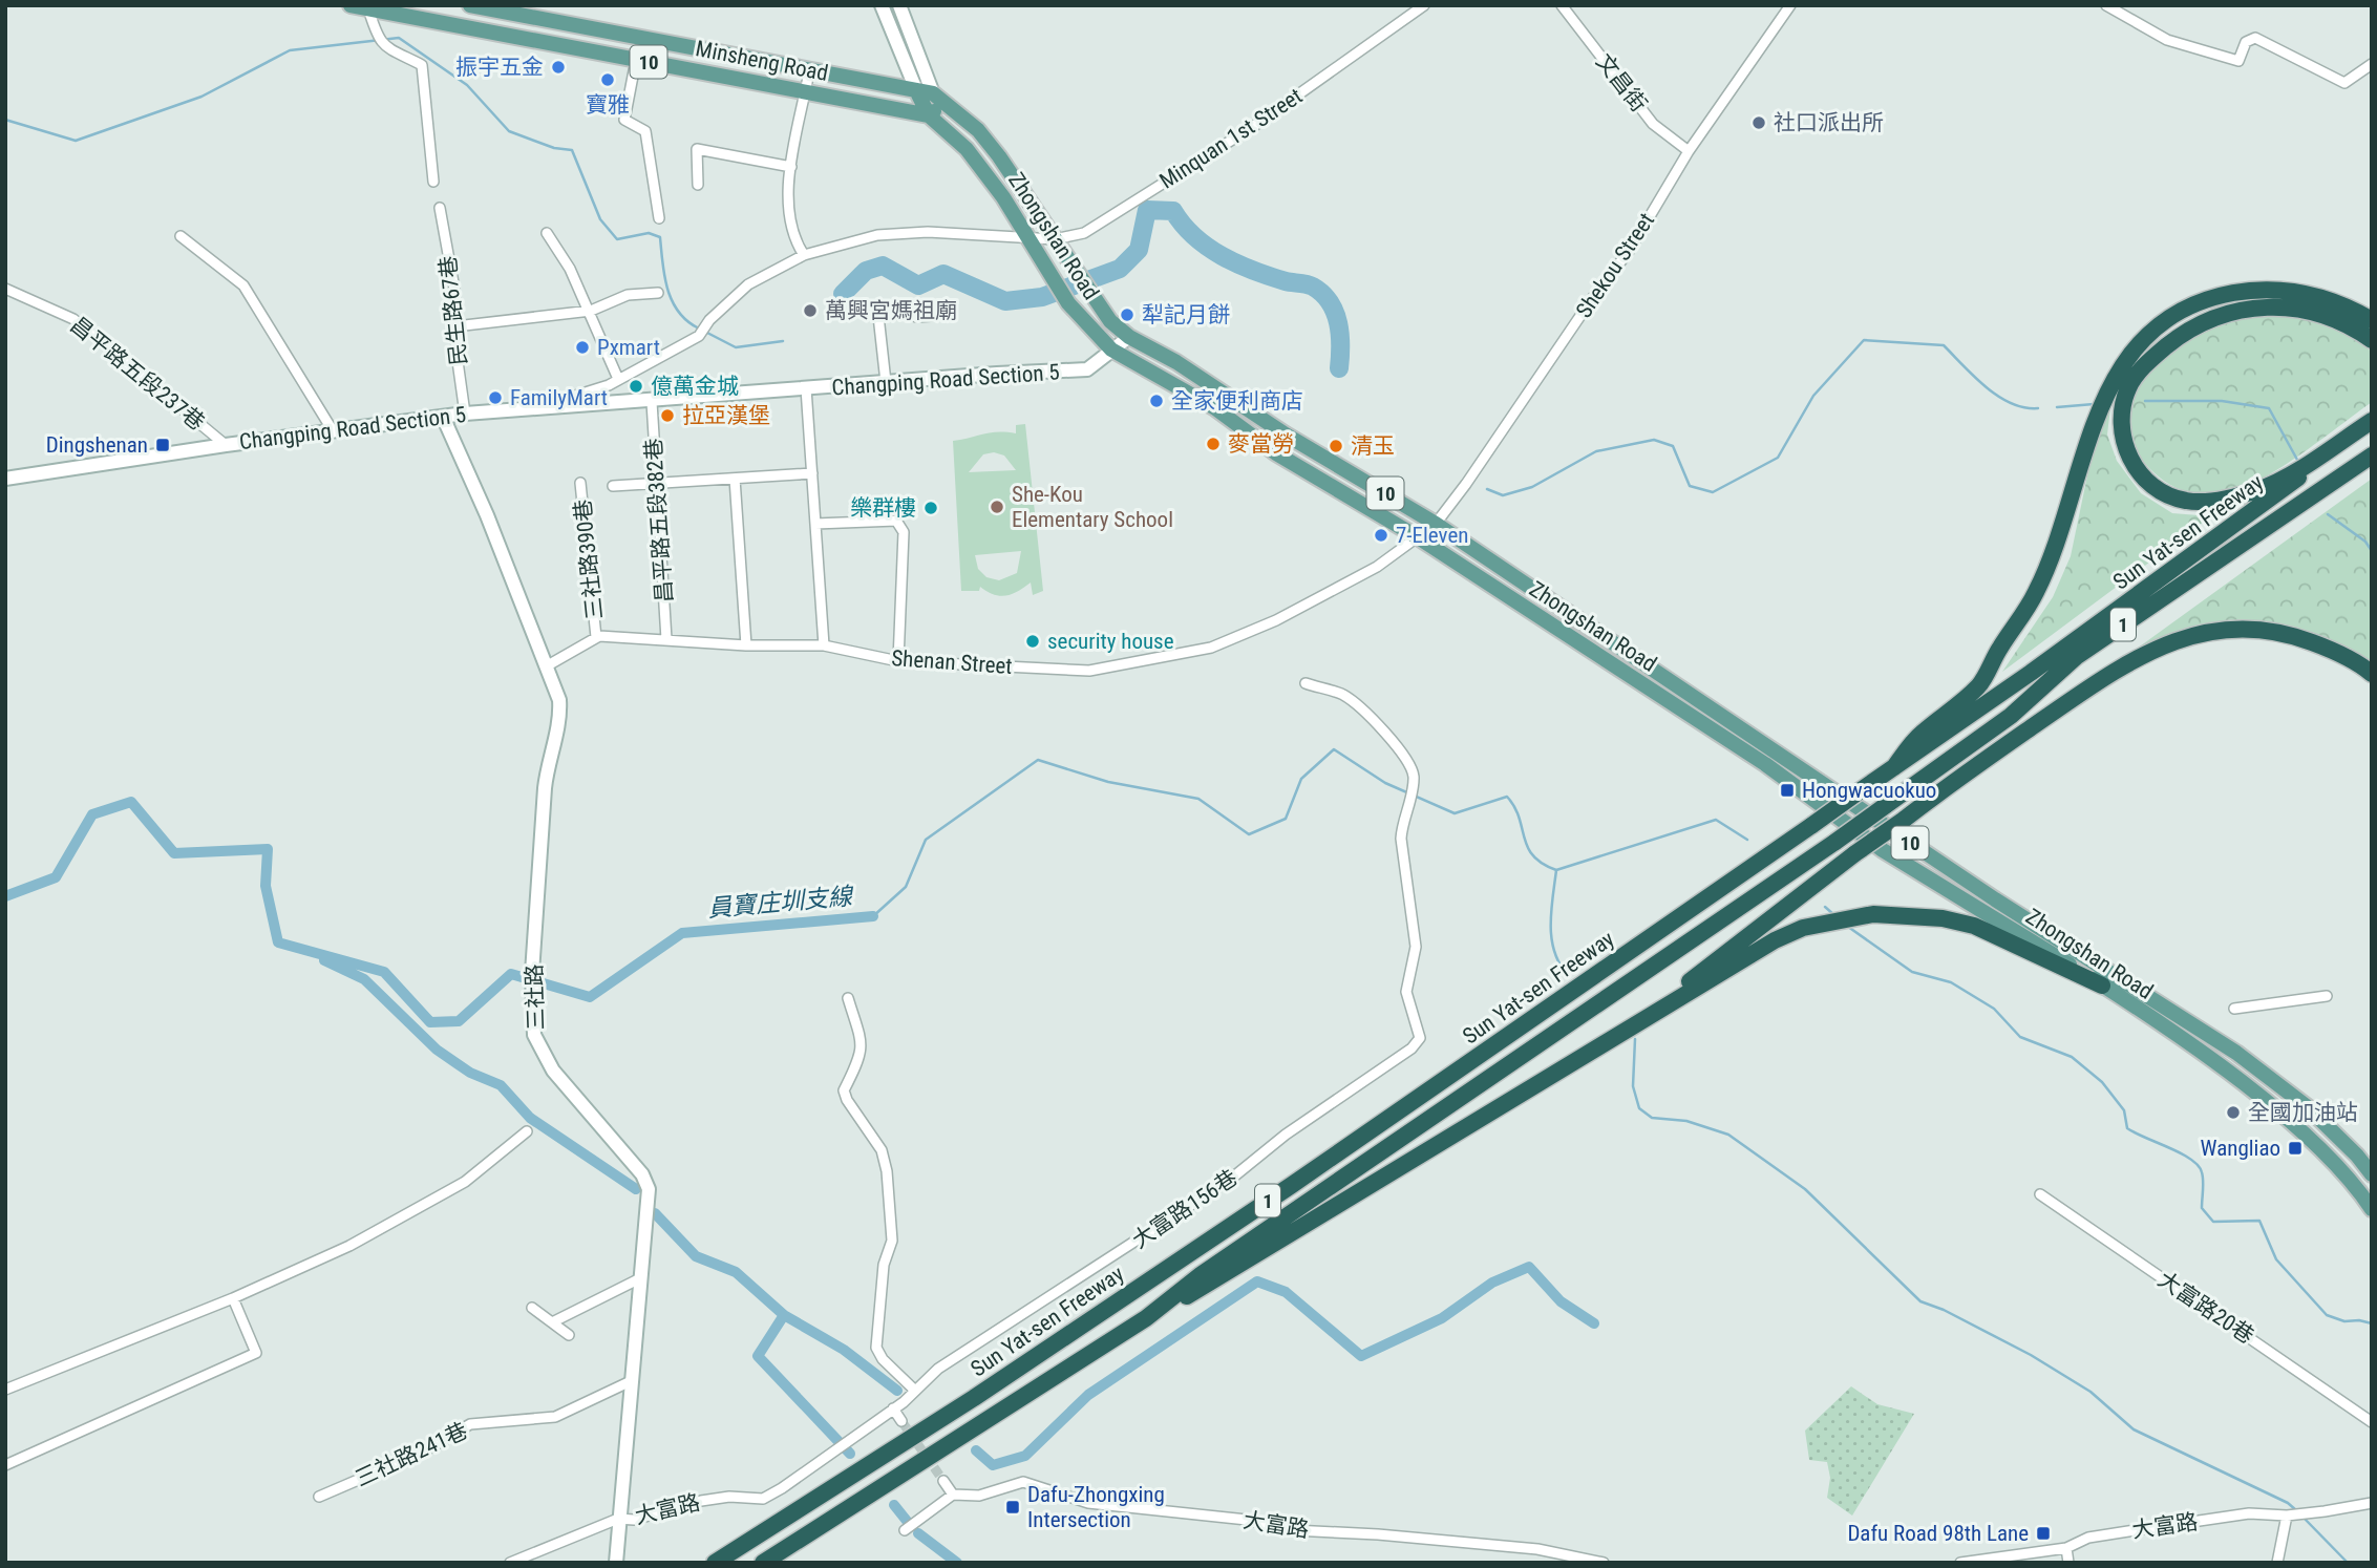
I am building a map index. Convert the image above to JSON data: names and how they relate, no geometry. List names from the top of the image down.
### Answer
{
  "streets": {
    "highway": ["Sun Yat-sen Freeway", "1"],
    "main road": ["Minsheng Road", "10", "Zhongshan Road"],
    "street": [
      "文昌街",
      "Minquan 1st Street",
      "Shekou Street",
      "民生路67巷",
      "昌平路五段237巷",
      "Changping Road Section 5",
      "昌平路五段382巷",
      "三社路390巷",
      "Shenan Street",
      "三社路",
      "大富路156巷",
      "大富路20巷",
      "三社路241巷",
      "大富路"
    ]
  },
  "crossings": [
    ["Minsheng Road", "Zhongshan Road"],
    ["文昌街", "Shekou Street"],
    ["Minquan 1st Street", "Zhongshan Road"],
    ["Minquan 1st Street", "Changping Road Section 5"],
    ["Zhongshan Road", "Shekou Street"],
    ["Zhongshan Road", "Changping Road Section 5"],
    ["Zhongshan Road", "Shenan Street"],
    ["Shekou Street", "Shenan Street"],
    ["民生路67巷", "Changping Road Section 5"],
    ["昌平路五段237巷", "Changping Road Section 5"],
    ["Changping Road Section 5", "昌平路五段382巷"],
    ["Changping Road Section 5", "三社路"],
    ["昌平路五段382巷", "Shenan Street"],
    ["三社路390巷", "Shenan Street"],
    ["三社路", "三社路241巷"],
    ["三社路", "大富路"],
    ["大富路156巷", "大富路"]
  ],
  "water": ["員寶庄圳支線"],
  "places": {
    "other": [
      "振宇五金",
      "寶雅",
      "社口派出所",
      "萬興宮媽祖廟",
      "犁記月餅",
      "Pxmart",
      "億萬金城",
      "FamilyMart",
      "全家便利商店",
      "拉亞漢堡",
      "麥當勞",
      "清玉",
      "She-Kou Elementary School",
      "樂群樓",
      "7-Eleven",
      "security house",
      "全國加油站"
    ],
    "transit": [
      "Dingshenan",
      "Hongwacuokuo",
      "Wangliao",
      "Dafu-Zhongxing Intersection",
      "Dafu Road 98th Lane"
    ]
  }
}
